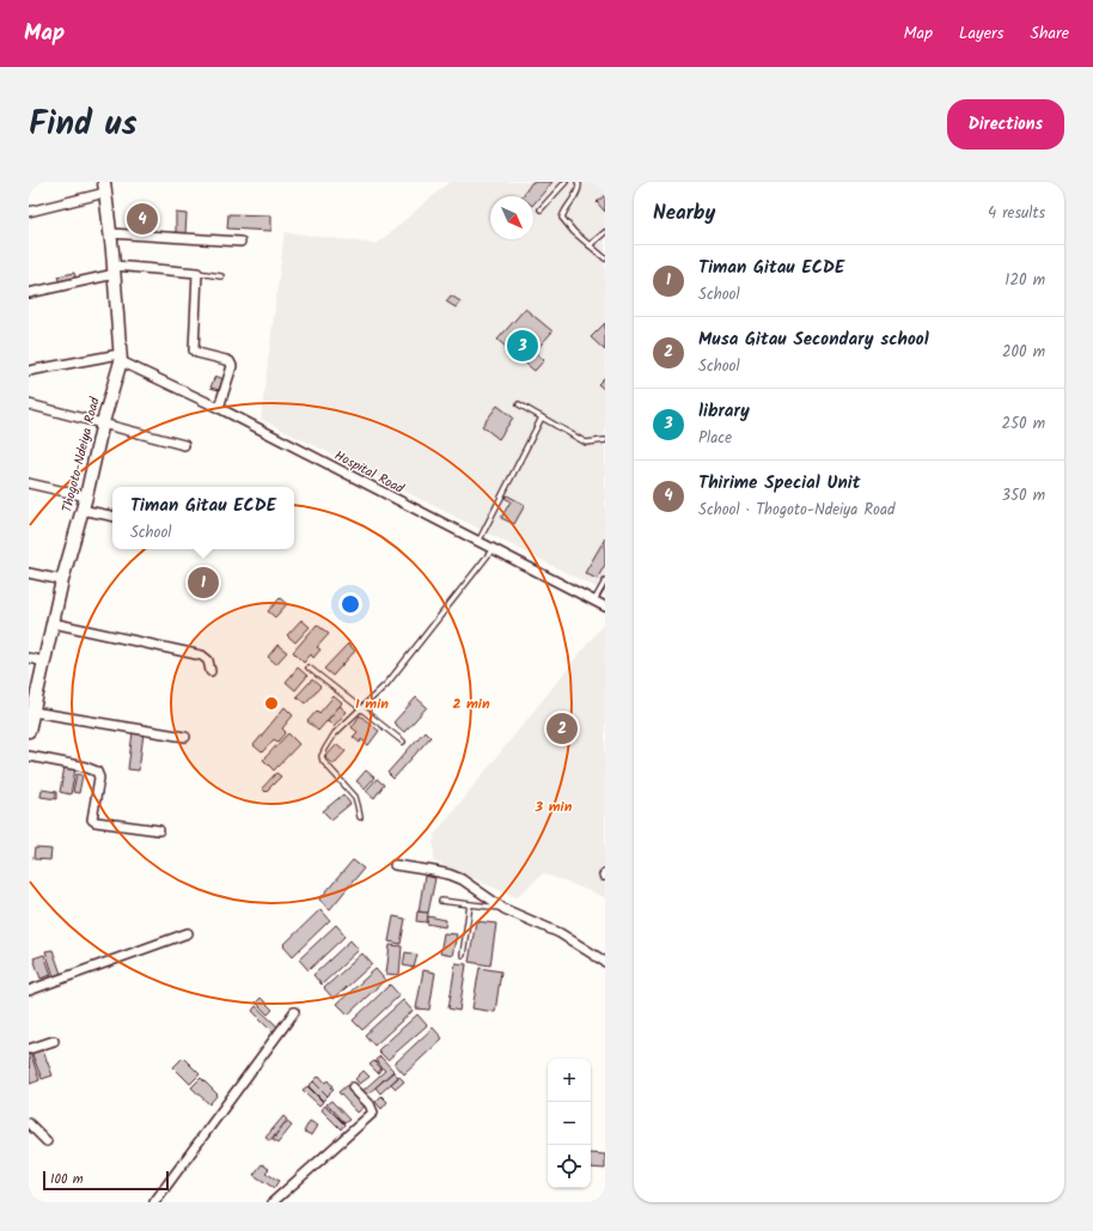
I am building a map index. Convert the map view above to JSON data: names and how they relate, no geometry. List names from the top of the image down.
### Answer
{
  "streets": {
    "main road": ["Thogoto-Ndeiya Road"],
    "street": ["Hospital Road"]
  },
  "crossings": [
    ["Thogoto-Ndeiya Road", "Hospital Road"]
  ],
  "scale_bar": "100 m",
  "north": "bottom right",
  "page": {
    "header": "Map",
    "nav": ["Map", "Layers", "Share"],
    "title": "Find us",
    "buttons": "Directions",
    "heading": ["Nearby", "4 results"],
    "pins": [
      "4",
      "3",
      "1",
      "2"
    ],
    "list": [
      {
        "mark": "1",
        "name": "Timan Gitau ECDE",
        "note": "School",
        "value": "120 m"
      },
      {
        "mark": "2",
        "name": "Musa Gitau Secondary school",
        "note": "School",
        "value": "200 m"
      },
      {
        "mark": "3",
        "name": "library",
        "note": "Place",
        "value": "250 m"
      },
      {
        "mark": "4",
        "name": "Thirime Special Unit",
        "note": "School · Thogoto-Ndeiya Road",
        "value": "350 m"
      }
    ],
    "popup": ["Timan Gitau ECDE", "School"],
    "map_buttons": ["+", "−"],
    "scale": "100 m"
  },
  "rings": ["1 min", "2 min", "3 min"]
}
